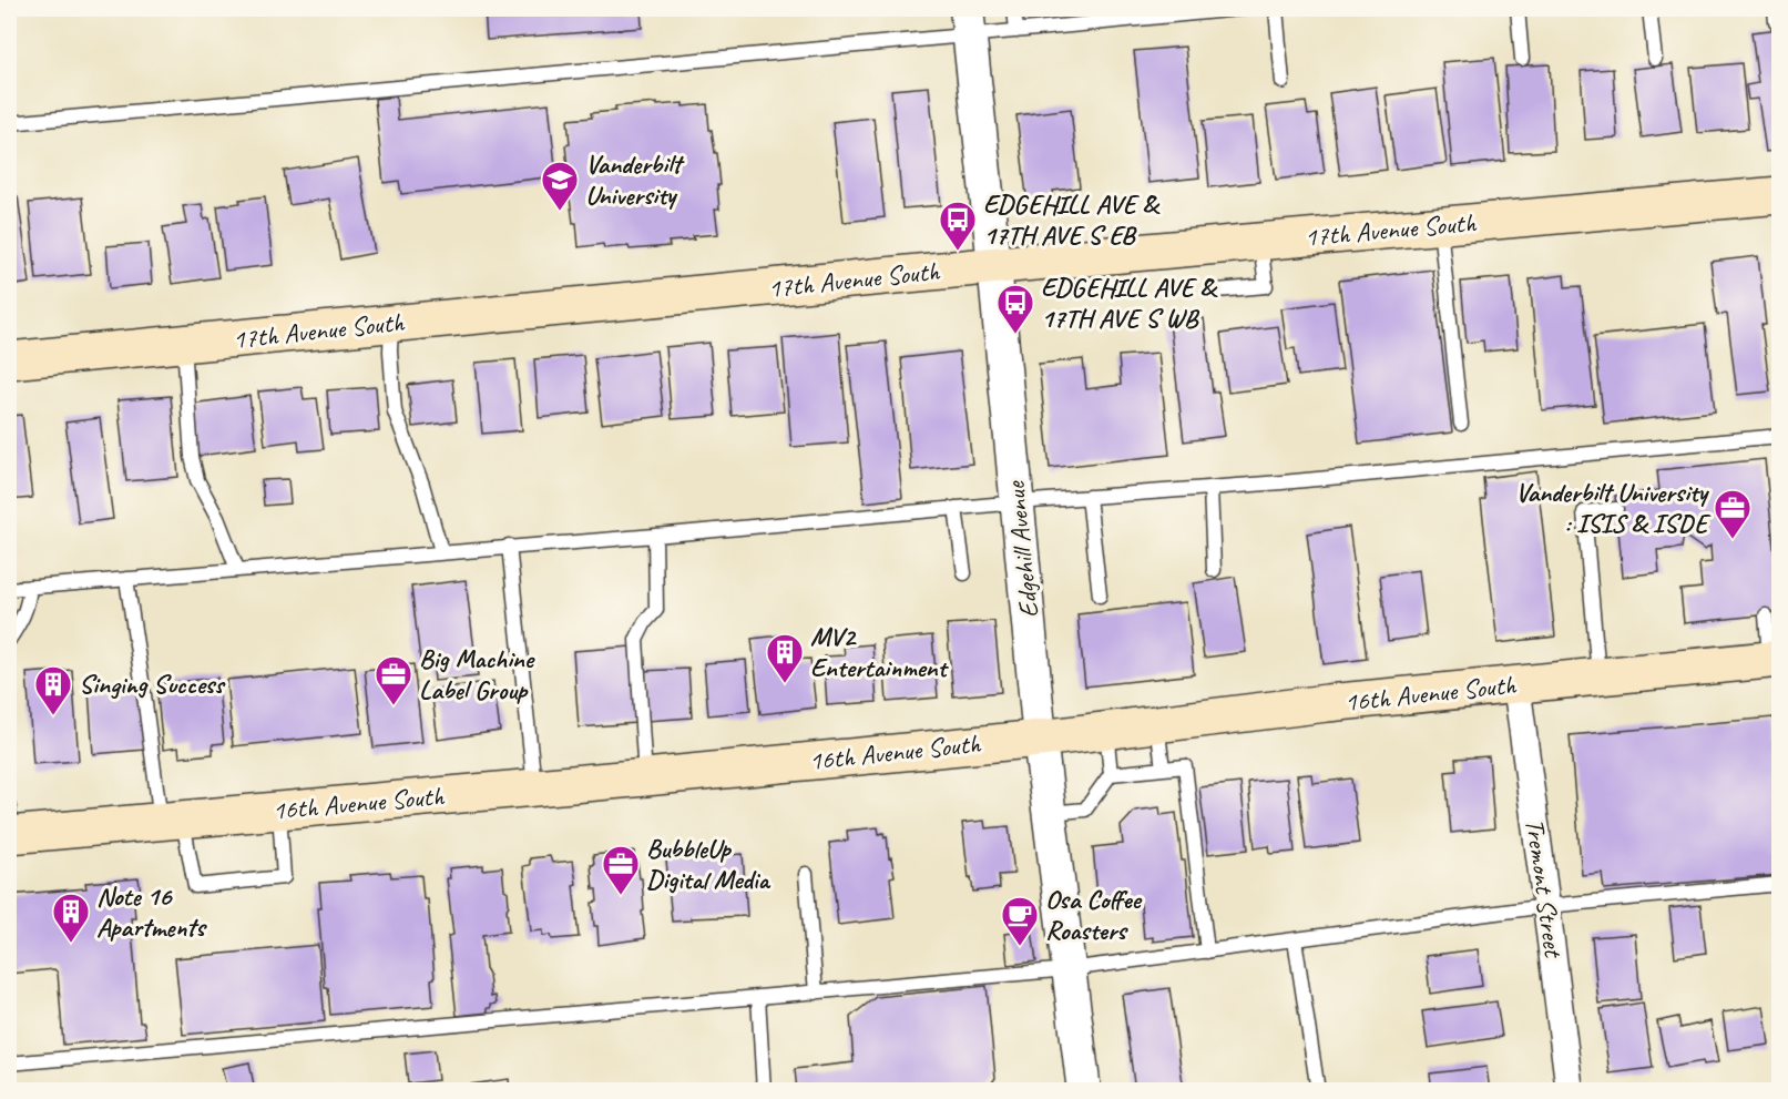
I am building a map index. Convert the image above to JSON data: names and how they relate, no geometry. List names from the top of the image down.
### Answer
{
  "streets": {
    "main road": ["17th Avenue South", "16th Avenue South"],
    "street": ["Edgehill Avenue", "Tremont Street"]
  },
  "crossings": [
    ["17th Avenue South", "Edgehill Avenue"],
    ["Edgehill Avenue", "16th Avenue South"],
    ["16th Avenue South", "Tremont Street"]
  ],
  "places": {
    "school or university": ["Vanderbilt University"],
    "bus stop": ["EDGEHILL AVE & 17TH AVE S EB", "EDGEHILL AVE & 17TH AVE S WB"],
    "office": ["Vanderbilt University : ISIS & ISDE", "Big Machine Label Group", "BubbleUp Digital Media"],
    "building": ["MV2 Entertainment", "Singing Success", "Note 16 Apartments"],
    "cafe": ["Osa Coffee Roasters"]
  }
}
